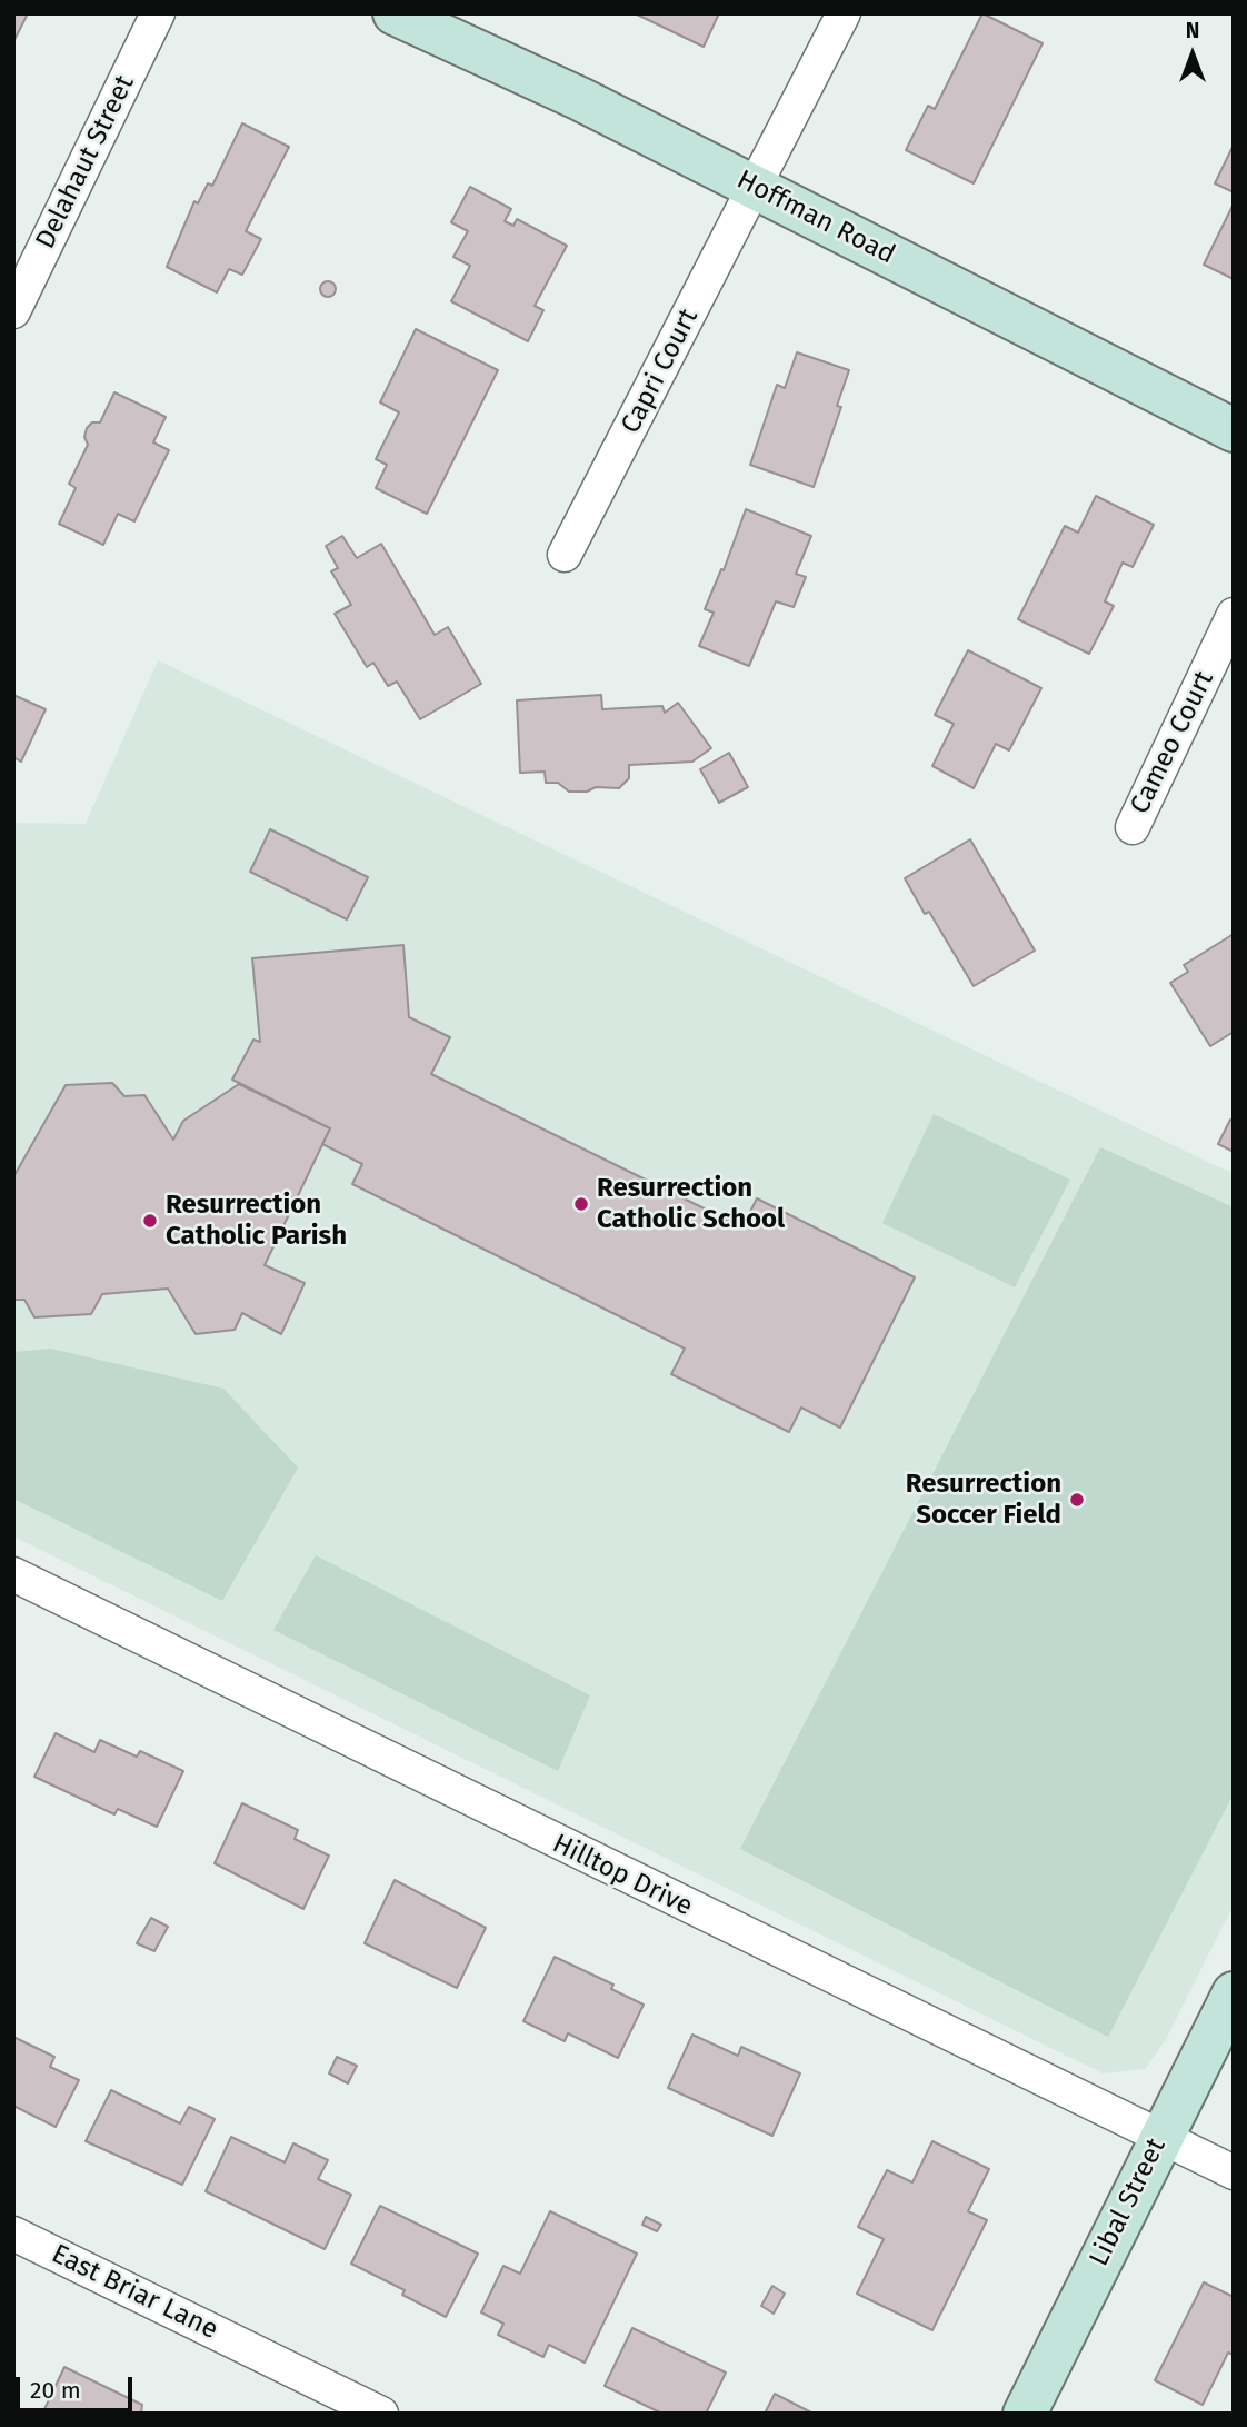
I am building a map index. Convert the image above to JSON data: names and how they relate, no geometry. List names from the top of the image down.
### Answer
{
  "streets": {
    "street": [
      "Delahaut Street",
      "Hoffman Road",
      "Capri Court",
      "Cameo Court",
      "Hilltop Drive",
      "Libal Street",
      "East Briar Lane"
    ]
  },
  "crossings": [
    ["Hoffman Road", "Capri Court"],
    ["Hilltop Drive", "Libal Street"]
  ],
  "places": ["Resurrection Catholic School", "Resurrection Catholic Parish", "Resurrection Soccer Field"],
  "scale_bar": "20 m",
  "north": "top"
}
